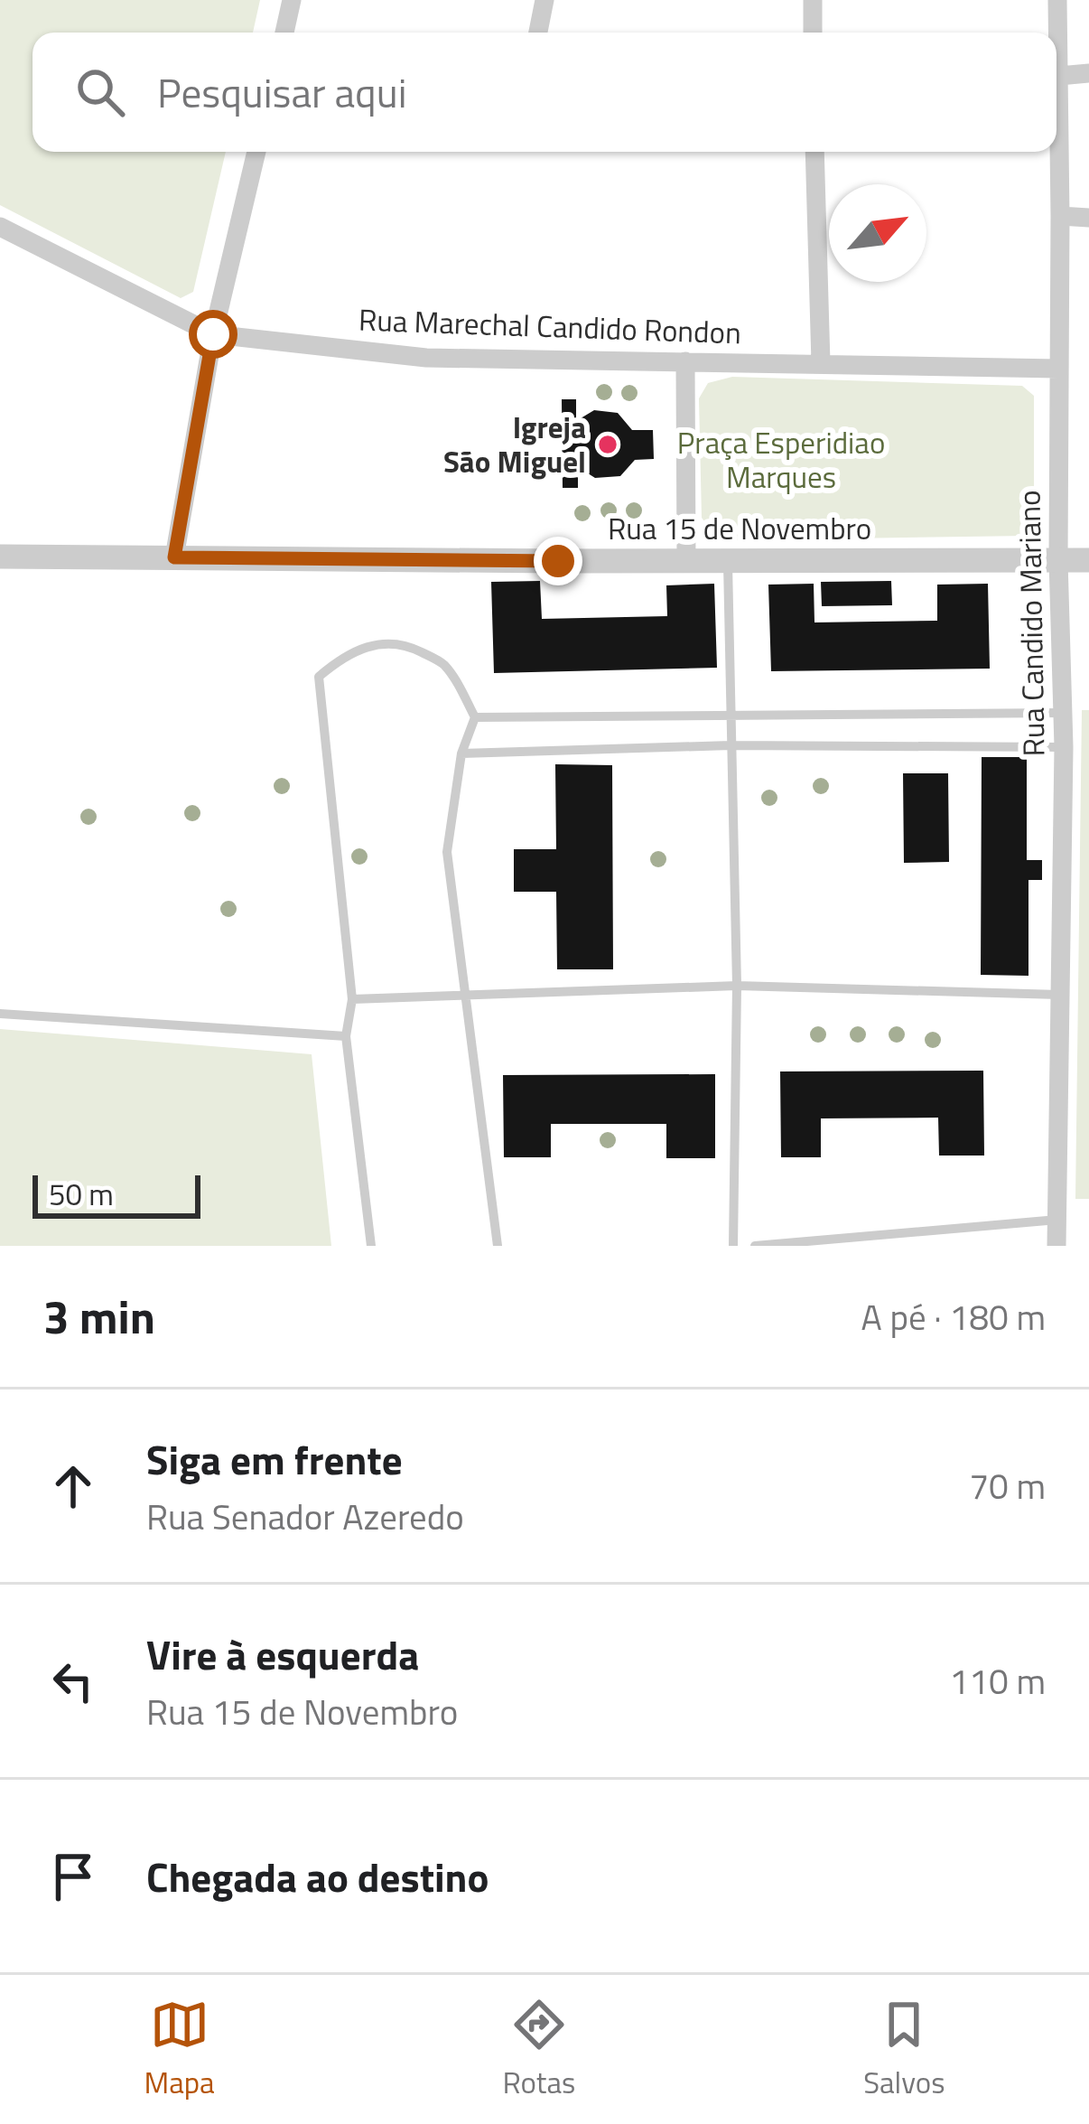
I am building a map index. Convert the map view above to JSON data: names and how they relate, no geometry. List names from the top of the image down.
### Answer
{
  "streets": {
    "street": ["Rua Marechal Candido Rondon", "Rua 15 de Novembro", "Rua Candido Mariano"]
  },
  "crossings": [
    ["Rua Marechal Candido Rondon", "Rua Candido Mariano"],
    ["Rua 15 de Novembro", "Rua Candido Mariano"]
  ],
  "parks": ["Praça Esperidiao Marques"],
  "places": ["Igreja São Miguel"],
  "scale_bar": "50 m",
  "north": "top right",
  "page": {
    "search": "Pesquisar aqui",
    "scale": "50 m",
    "heading": ["3 min", "A pé · 180 m"],
    "list": [
      ["Siga em frente", "Rua Senador Azeredo", "70 m"],
      ["Vire à esquerda", "Rua 15 de Novembro", "110 m"],
      "Chegada ao destino"
    ],
    "nav": ["Mapa", "Rotas", "Salvos"]
  }
}
